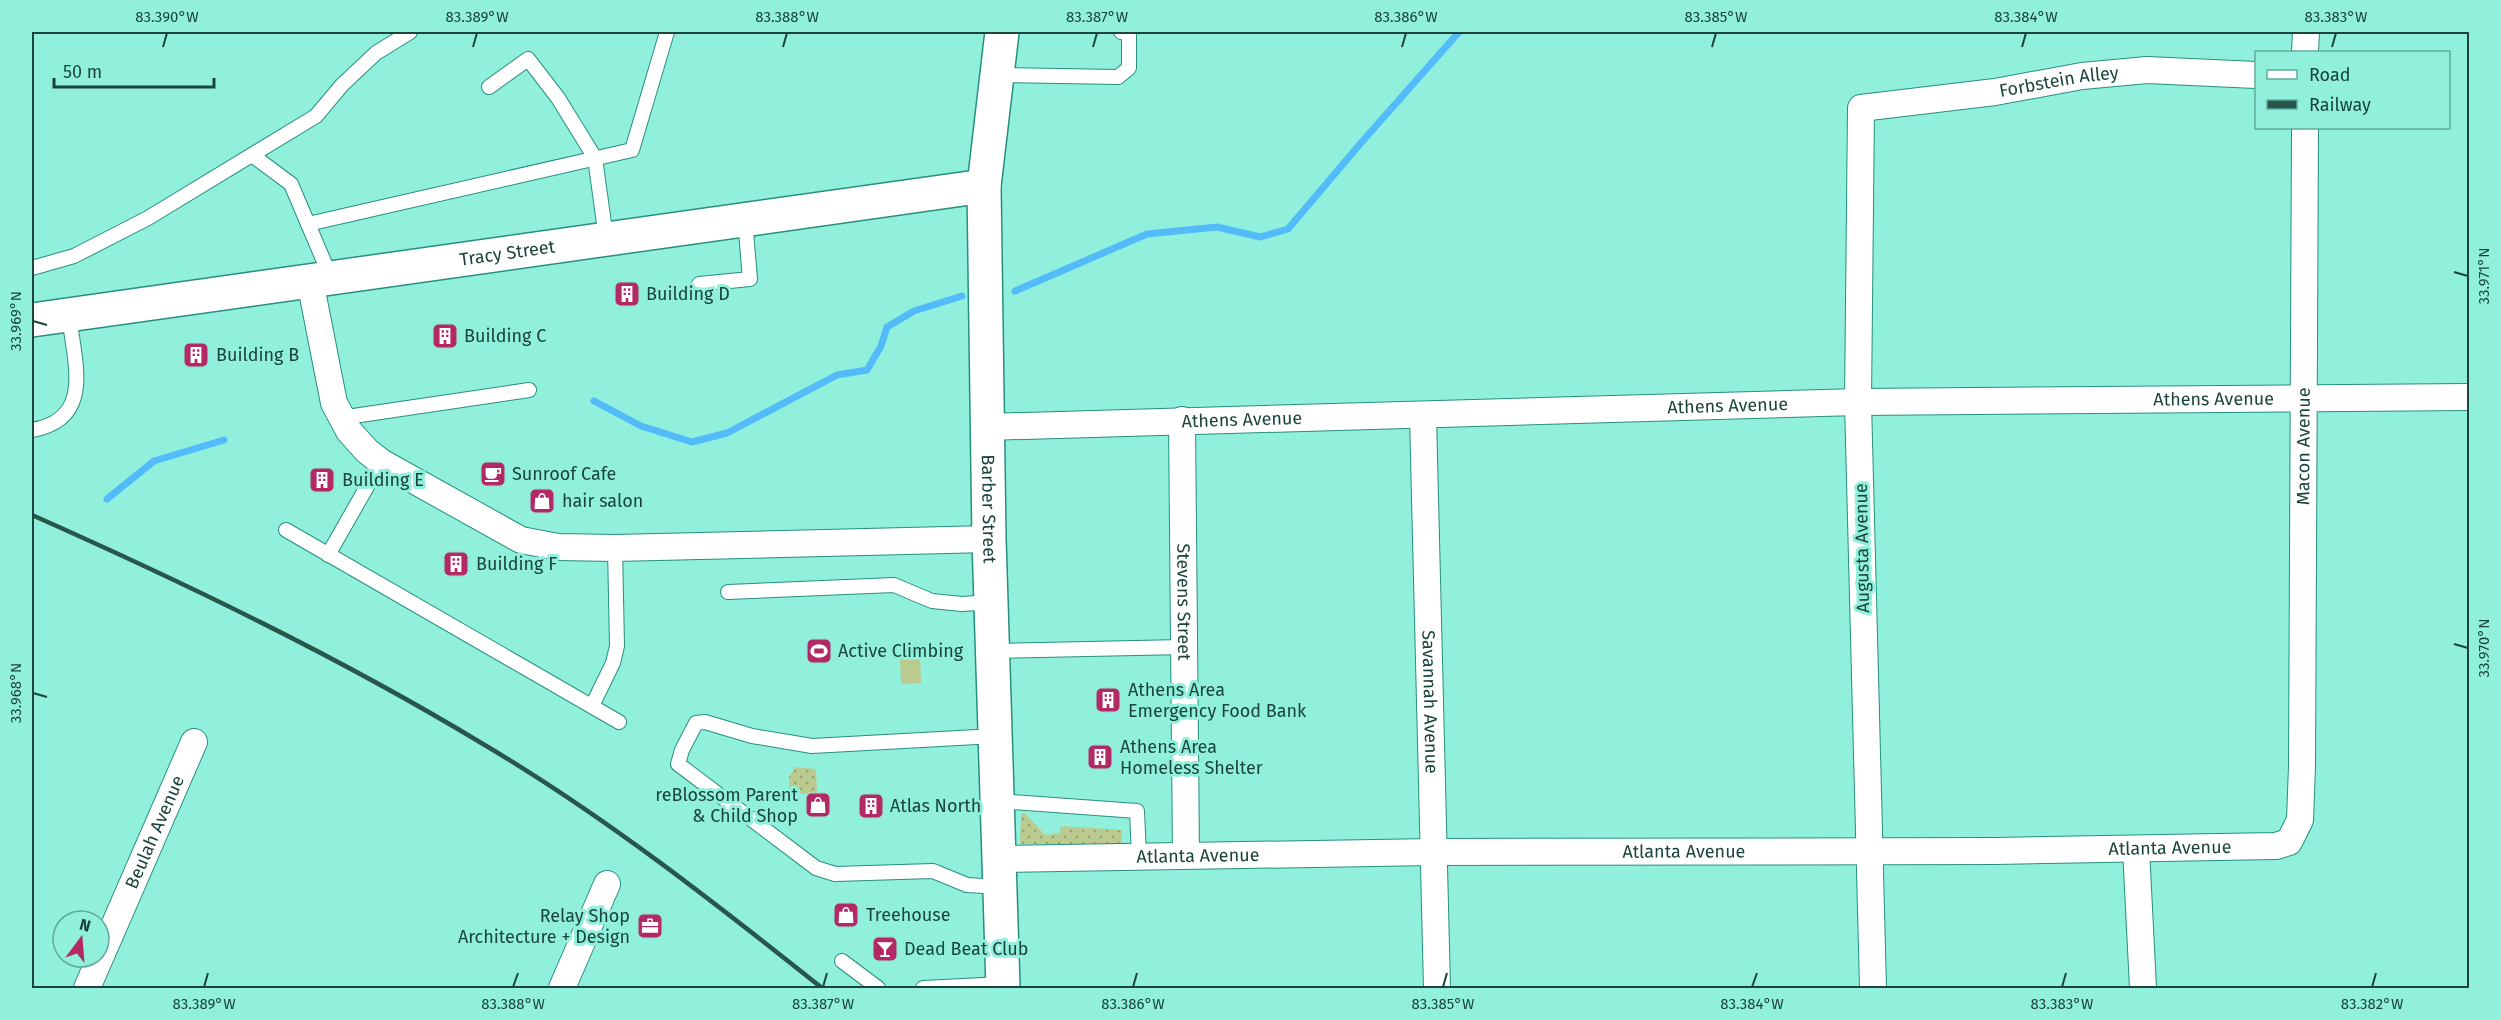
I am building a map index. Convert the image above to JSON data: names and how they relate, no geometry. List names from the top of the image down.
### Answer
{
  "streets": {
    "street": [
      "Forbstein Alley",
      "Tracy Street",
      "Athens Avenue",
      "Macon Avenue",
      "Barber Street",
      "Augusta Avenue",
      "Stevens Street",
      "Savannah Avenue",
      "Beulah Avenue",
      "Atlanta Avenue"
    ]
  },
  "crossings": [
    ["Forbstein Alley", "Augusta Avenue"],
    ["Tracy Street", "Barber Street"],
    ["Athens Avenue", "Macon Avenue"],
    ["Athens Avenue", "Barber Street"],
    ["Athens Avenue", "Augusta Avenue"],
    ["Athens Avenue", "Stevens Street"],
    ["Athens Avenue", "Savannah Avenue"],
    ["Macon Avenue", "Atlanta Avenue"],
    ["Barber Street", "Atlanta Avenue"],
    ["Augusta Avenue", "Atlanta Avenue"],
    ["Stevens Street", "Atlanta Avenue"],
    ["Savannah Avenue", "Atlanta Avenue"]
  ],
  "places": {
    "building": [
      "Building D",
      "Building C",
      "Building B",
      "Building E",
      "Building F",
      "Athens Area Emergency Food Bank",
      "Athens Area Homeless Shelter",
      "Atlas North"
    ],
    "cafe": ["Sunroof Cafe"],
    "shop": ["hair salon", "reBlossom Parent & Child Shop", "Treehouse"],
    "sports": ["Active Climbing"],
    "office": ["Relay Shop Architecture + Design"],
    "bar": ["Dead Beat Club"]
  },
  "legend": ["Road", "Railway"],
  "scale_bar": "50 m",
  "north": "top",
  "coordinates": [
    "83.390°W",
    "83.389°W",
    "83.388°W",
    "83.387°W",
    "83.386°W",
    "83.385°W",
    "83.384°W",
    "83.383°W",
    "33.971°N",
    "33.969°N",
    "33.970°N",
    "33.968°N",
    "83.382°W"
  ]
}
